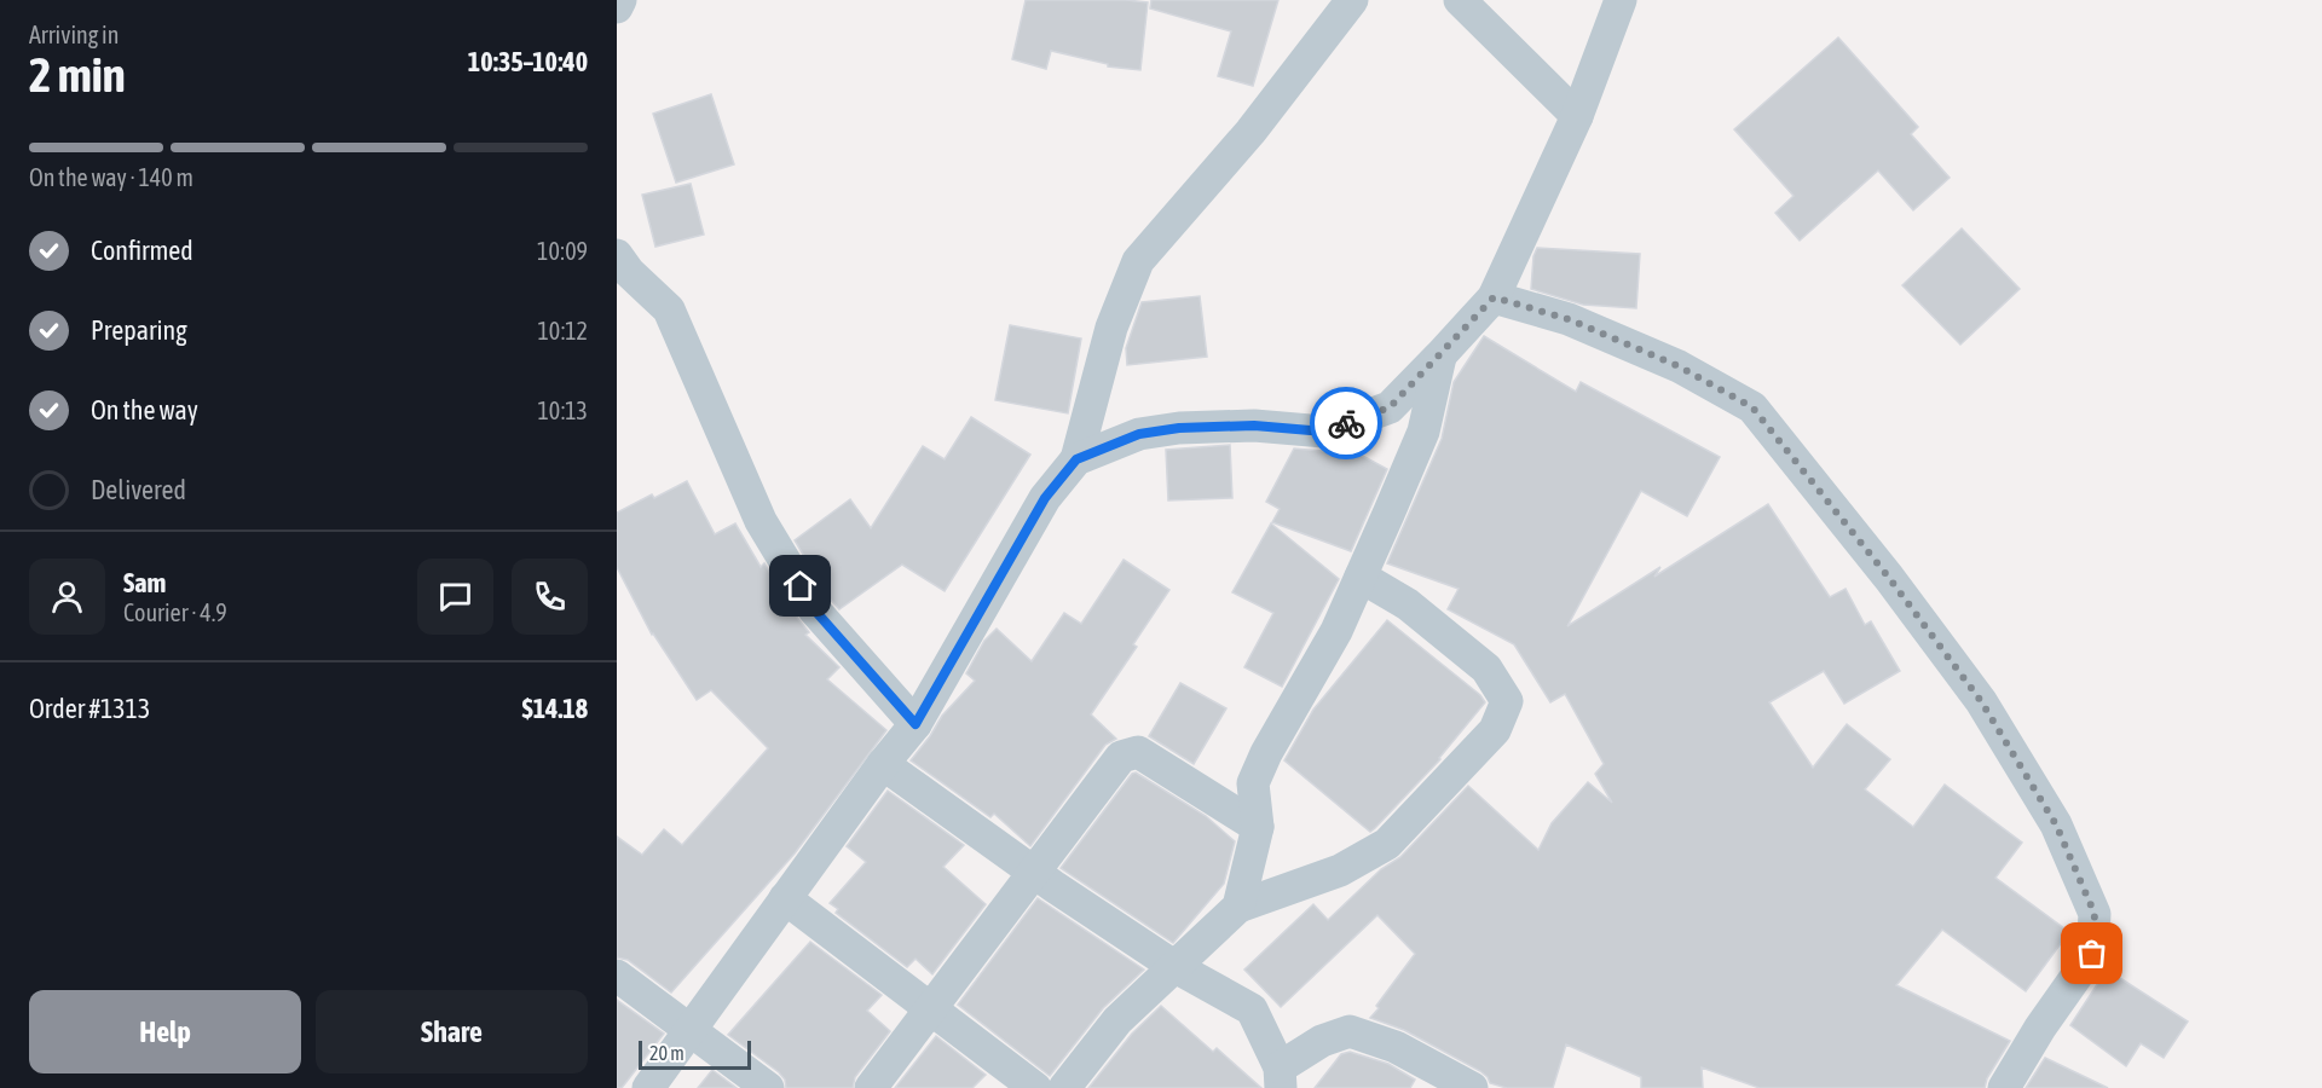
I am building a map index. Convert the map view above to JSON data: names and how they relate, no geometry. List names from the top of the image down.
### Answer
{
  "scale_bar": "20 m",
  "page": {
    "heading": ["2 min", "Arriving in", "10:35–10:40"],
    "panel": [
      "Sam",
      "Courier · 4.9",
      "Order #1313",
      "$14.18"
    ],
    "bar": "On the way · 140 m",
    "list": [
      ["Confirmed", "10:09"],
      ["Preparing", "10:12"],
      ["On the way", "10:13"],
      "Delivered"
    ],
    "buttons": ["Help", "Share"],
    "scale": "20 m"
  }
}
